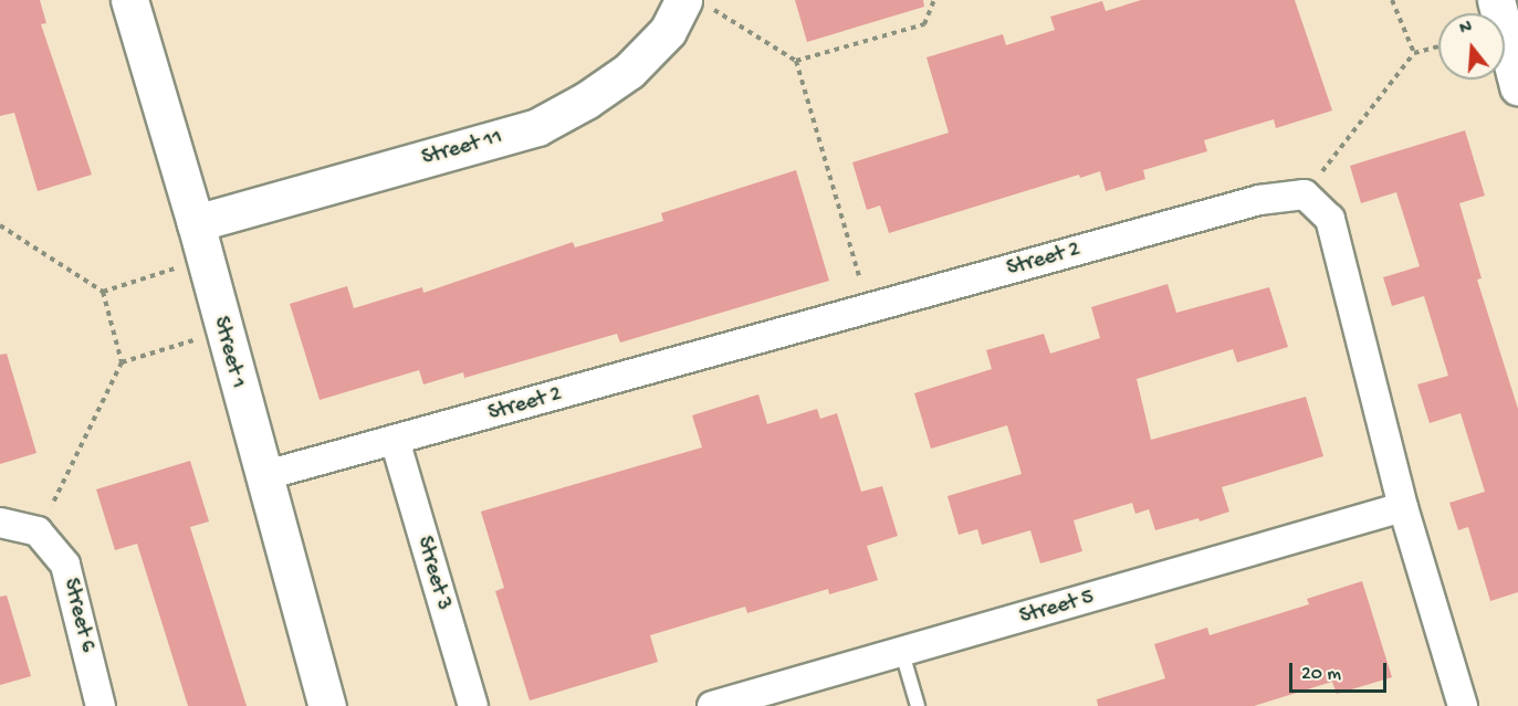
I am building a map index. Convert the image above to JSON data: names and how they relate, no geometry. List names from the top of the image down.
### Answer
{
  "streets": {
    "street": [
      "Street 11",
      "Street 2",
      "Street 1",
      "Street 3",
      "Street 5",
      "Street 6"
    ]
  },
  "crossings": [
    ["Street 11", "Street 1"],
    ["Street 2", "Street 1"],
    ["Street 2", "Street 3"]
  ],
  "scale_bar": "20 m",
  "north": "top"
}
